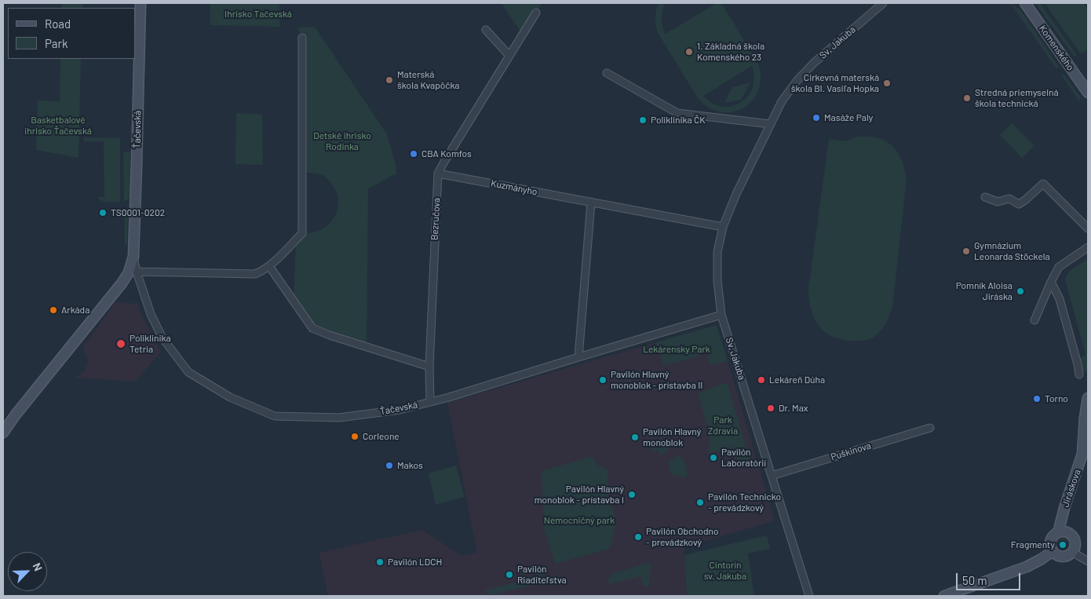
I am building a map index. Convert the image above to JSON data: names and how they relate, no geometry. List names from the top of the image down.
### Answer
{
  "streets": {
    "street": [
      "Sv. Jakuba",
      "Komenského",
      "Ťačevská",
      "Kuzmányho",
      "Bezručova",
      "Puškinova",
      "Jiráskova"
    ]
  },
  "crossings": [
    ["Sv. Jakuba", "Ťačevská"],
    ["Sv. Jakuba", "Kuzmányho"],
    ["Sv. Jakuba", "Puškinova"],
    ["Ťačevská", "Bezručova"],
    ["Kuzmányho", "Bezručova"]
  ],
  "parks": [
    "Ihrisko Tačevská",
    "Basketbalové ihrisko Ťačevská",
    "Detské ihrisko Rodinka",
    "Lekárensky Park",
    "Park Zdravia",
    "Nemocničný park",
    "Cintorín sv. Jakuba"
  ],
  "places": [
    "1. Základná škola Komenského 23",
    "Materská škola Kvapôčka",
    "Cirkevná materská škola Bl. Vasiľa Hopka",
    "Stredná priemyselná škola technická",
    "Masáže Paly",
    "Poliklinika ČK",
    "CBA Komfos",
    "TS0001-0202",
    "Gymnázium Leonarda Stöckela",
    "Pomník Aloisa Jiráska",
    "Arkáda",
    "Poliklinika Tetria",
    "Pavilón Hlavný monoblok - prístavba II",
    "Lekáreň Dúha",
    "Torno",
    "Dr. Max",
    "Corleone",
    "Pavilón Hlavný monoblok",
    "Pavilón Laboratórií",
    "Makos",
    "Pavilón Hlavný monoblok - prístavba I",
    "Pavilón Technicko - prevádzkový",
    "Pavilón Obchodno - prevádzkový",
    "Fragmenty",
    "Pavilón LDCH",
    "Pavilón Riaditeľstva"
  ],
  "legend": ["Road", "Park"],
  "scale_bar": "50 m",
  "north": "top right"
}
